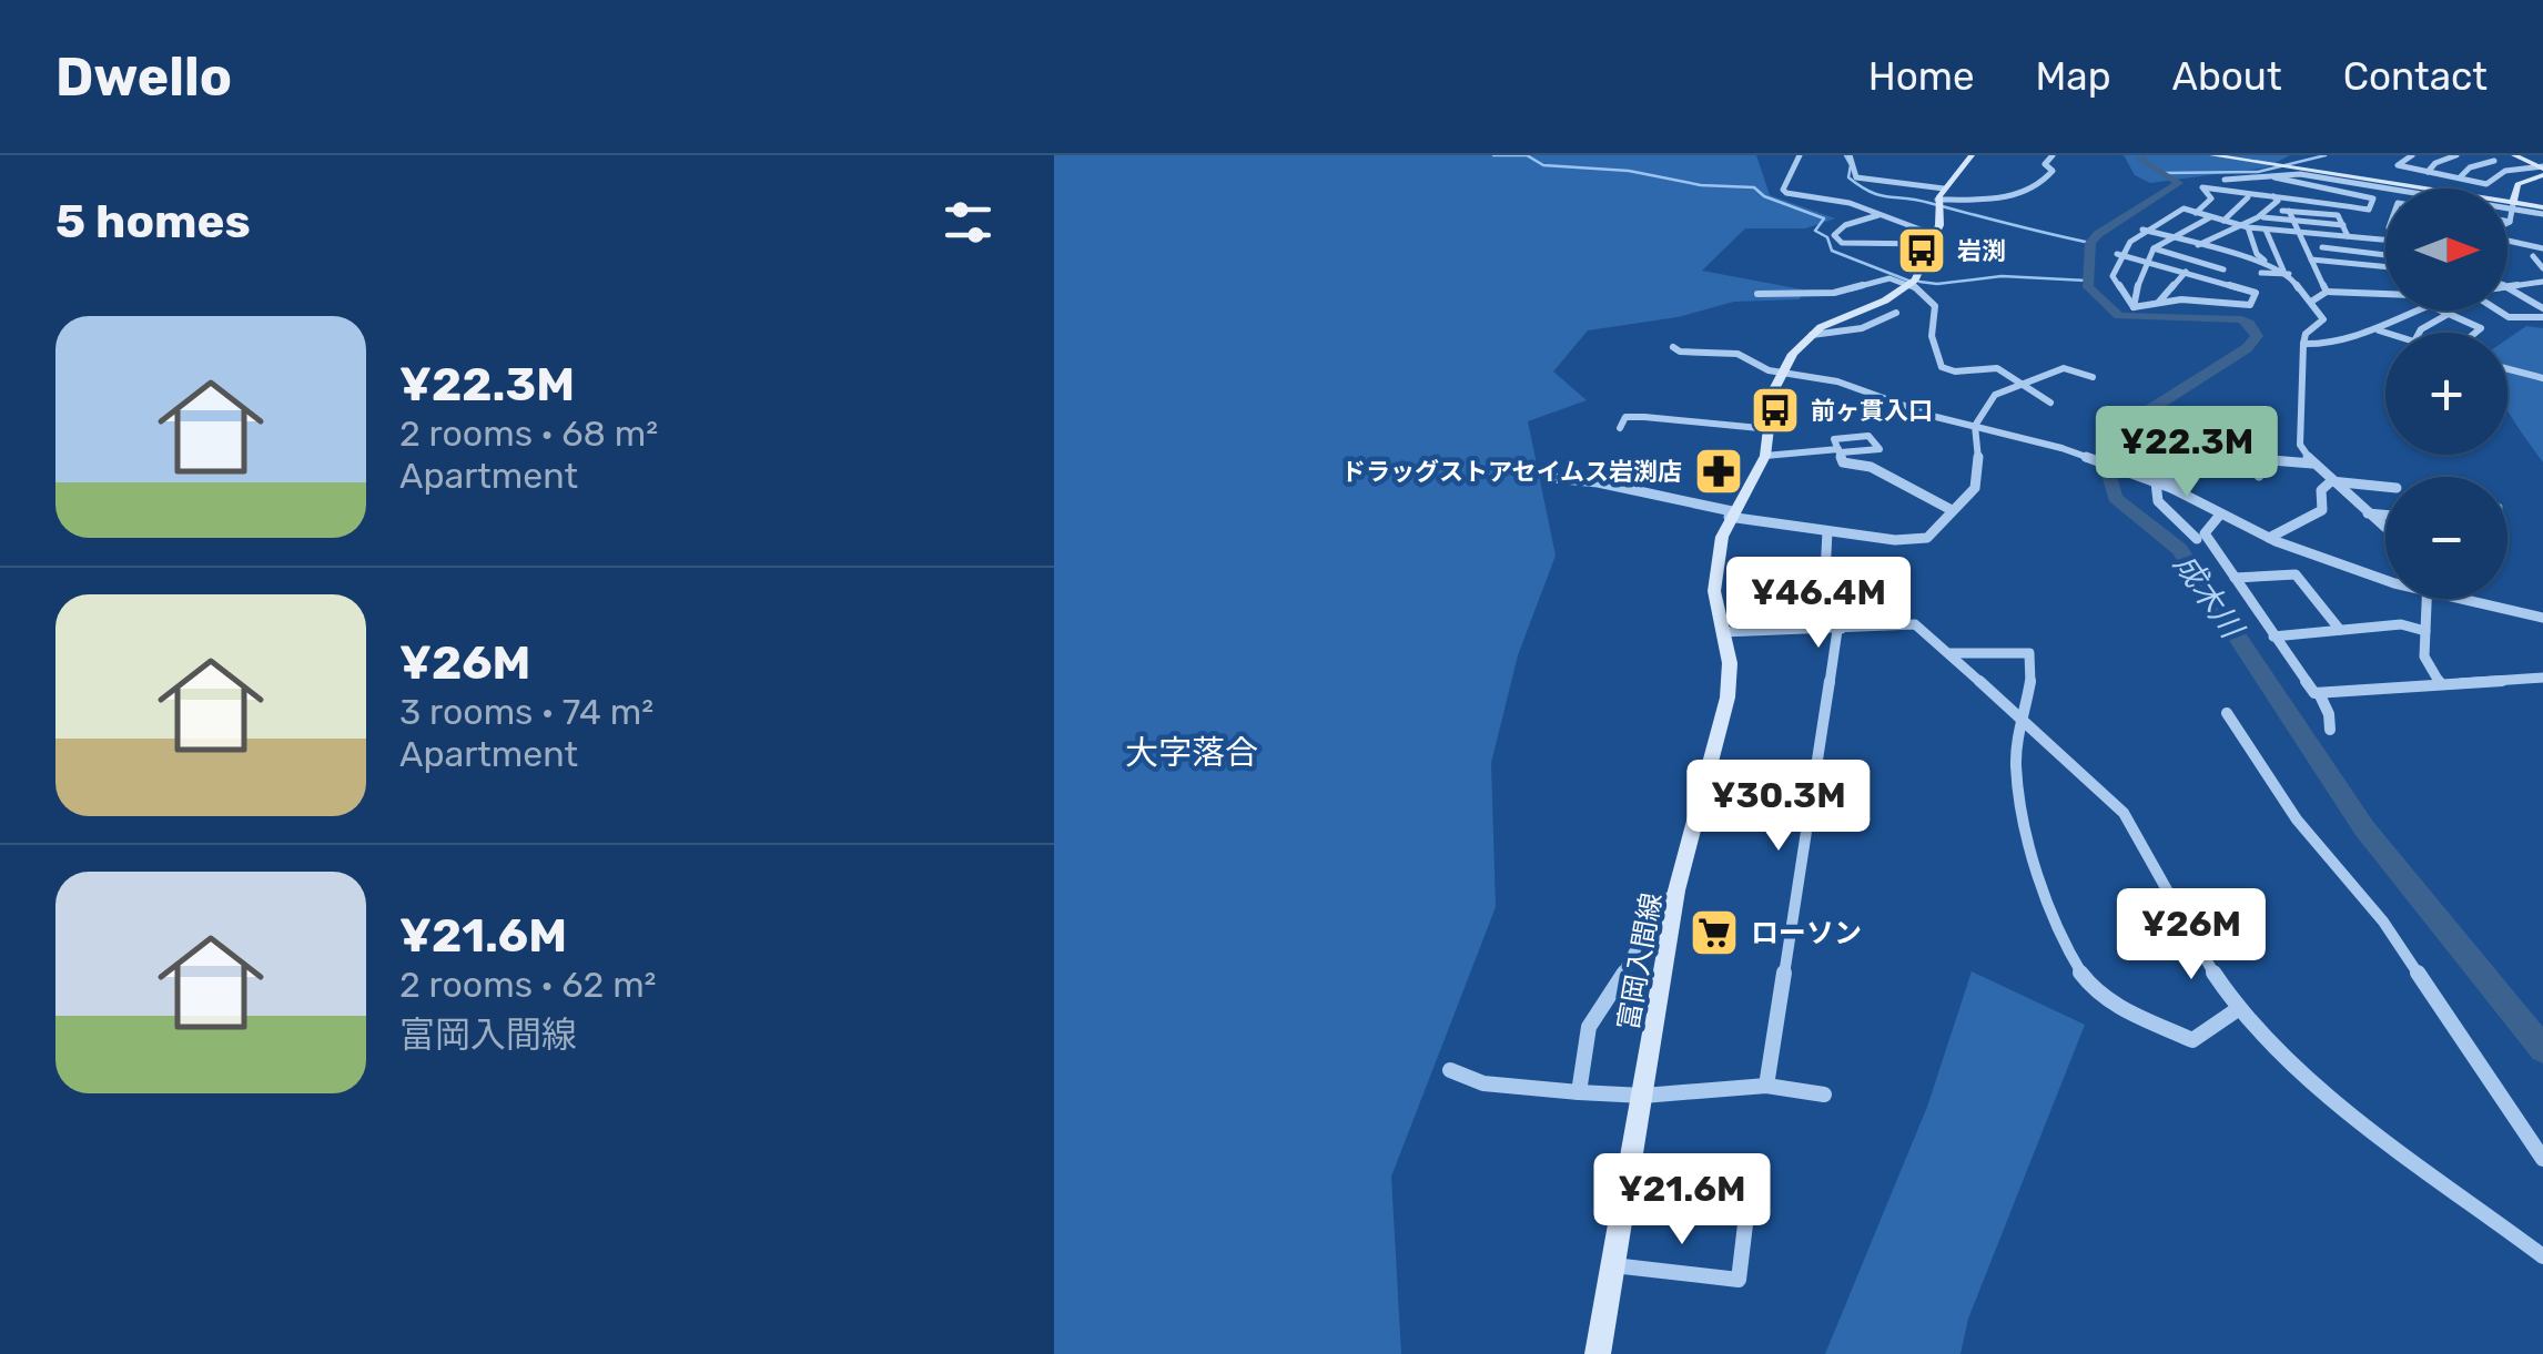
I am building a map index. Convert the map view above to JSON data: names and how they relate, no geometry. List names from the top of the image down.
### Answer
{
  "streets": {
    "main road": ["富岡入間線"]
  },
  "districts": ["大字落合"],
  "water": ["成木川"],
  "places": {
    "bus stop": ["岩渕", "前ヶ貫入口"],
    "pharmacy": ["ドラッグストアセイムス岩渕店"],
    "supermarket": ["ローソン"]
  },
  "north": "right",
  "page": {
    "header": "Dwello",
    "nav": [
      "Home",
      "Map",
      "About",
      "Contact"
    ],
    "heading": "5 homes",
    "map_buttons": ["+", "−"],
    "list": [
      {
        "name": "¥22.3M",
        "note": "2 rooms · 68 m² · Apartment"
      },
      {
        "name": "¥26M",
        "note": "3 rooms · 74 m² · Apartment"
      },
      {
        "name": "¥21.6M",
        "note": "2 rooms · 62 m² · 富岡入間線"
      }
    ],
    "price": [
      "¥22.3M",
      "¥46.4M",
      "¥30.3M",
      "¥26M",
      "¥21.6M"
    ]
  }
}
